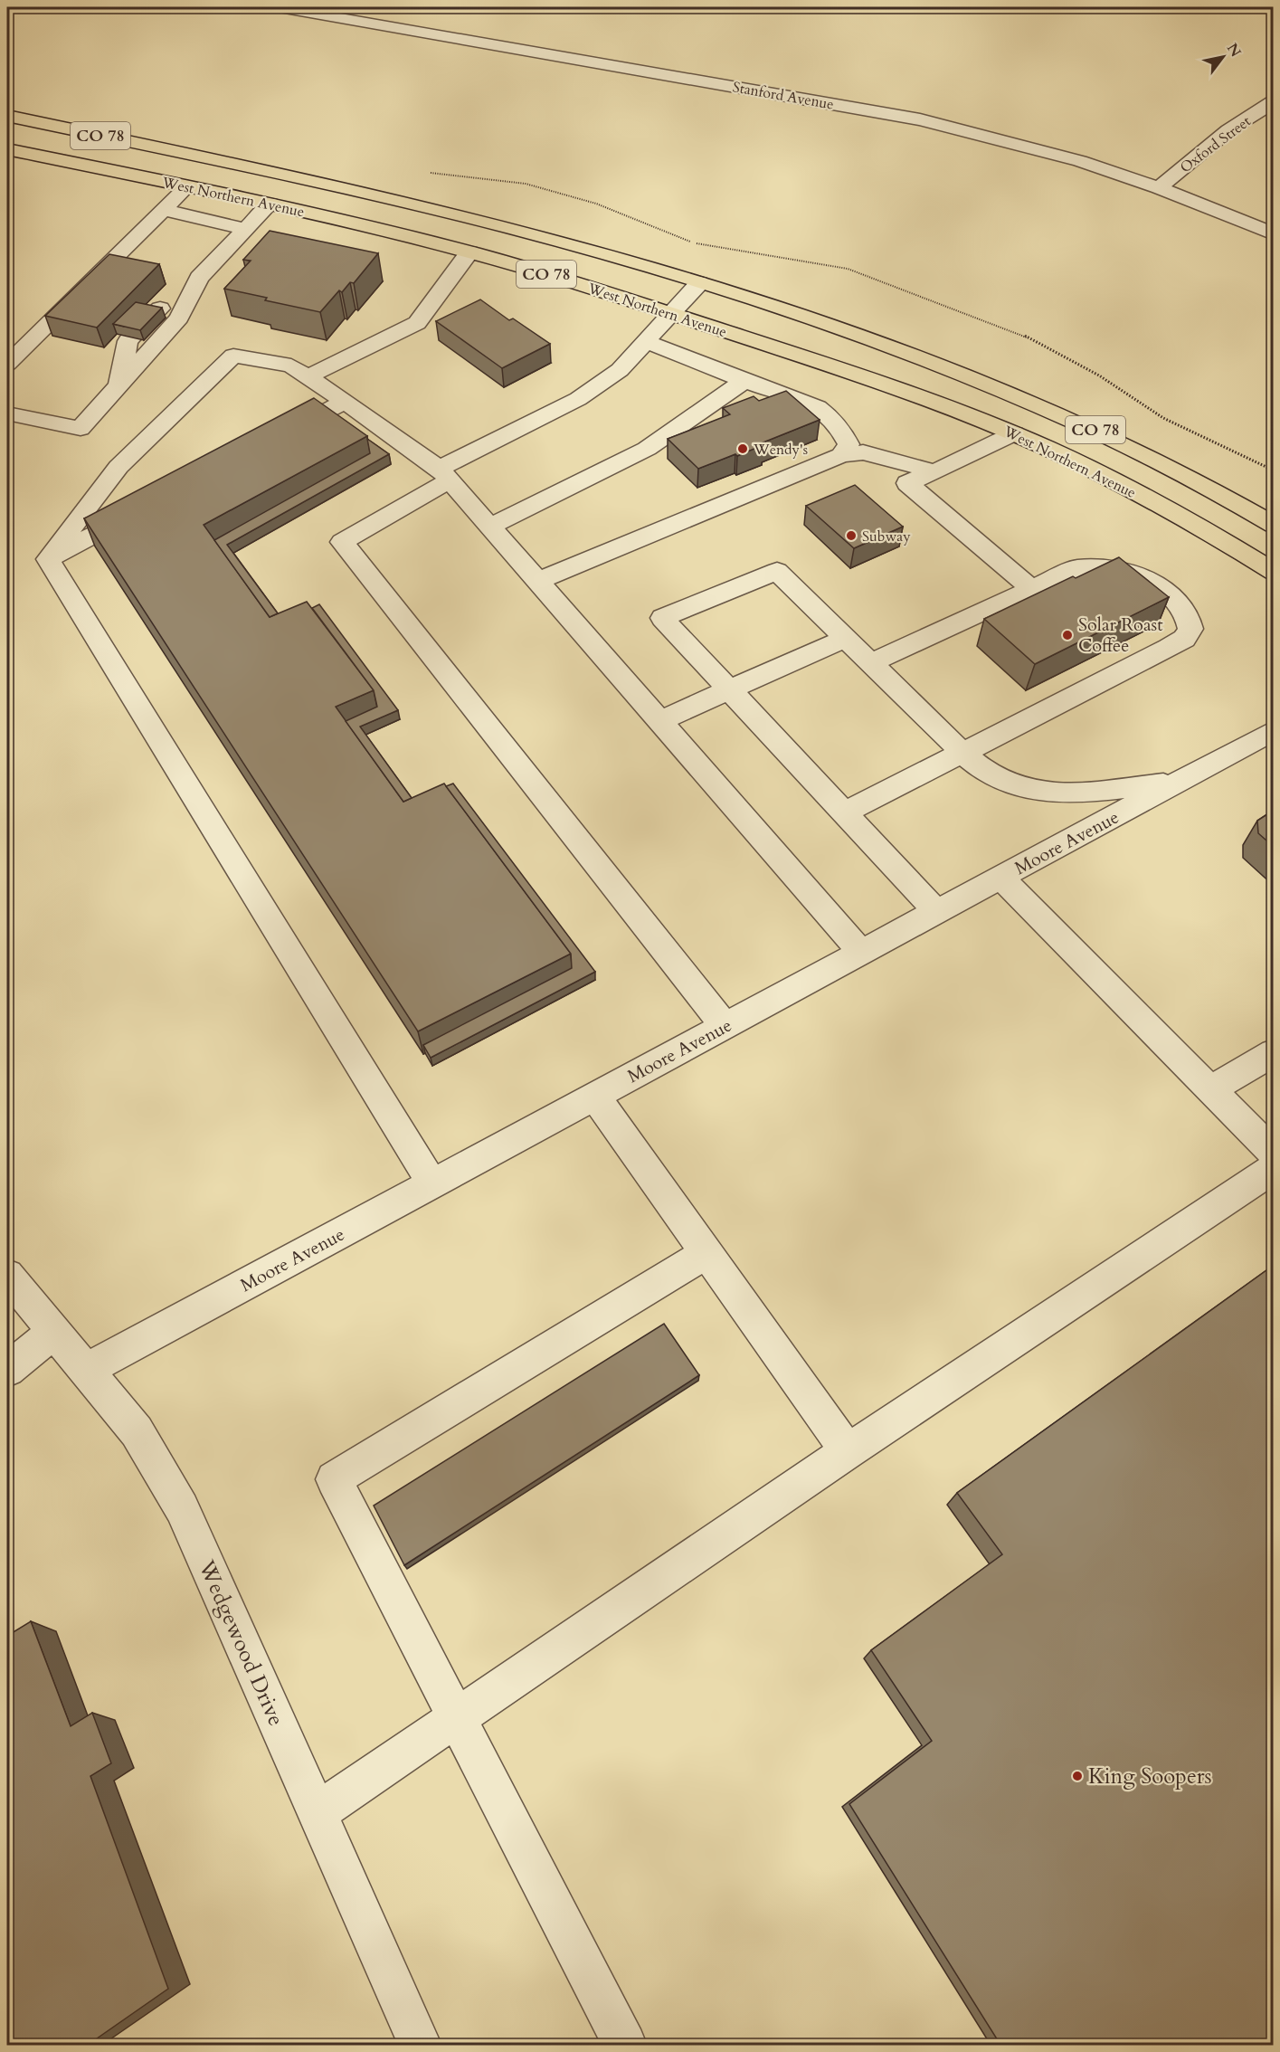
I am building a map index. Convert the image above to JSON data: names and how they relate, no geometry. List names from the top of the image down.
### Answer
{
  "streets": {
    "main road": ["CO 78", "West Northern Avenue"],
    "street": [
      "Stanford Avenue",
      "Oxford Street",
      "Moore Avenue",
      "Wedgewood Drive"
    ]
  },
  "crossings": [
    ["Stanford Avenue", "Oxford Street"],
    ["Moore Avenue", "Wedgewood Drive"]
  ],
  "places": [
    "Wendy's",
    "Subway",
    "Solar Roast Coffee",
    "King Soopers"
  ],
  "north": "top right"
}
